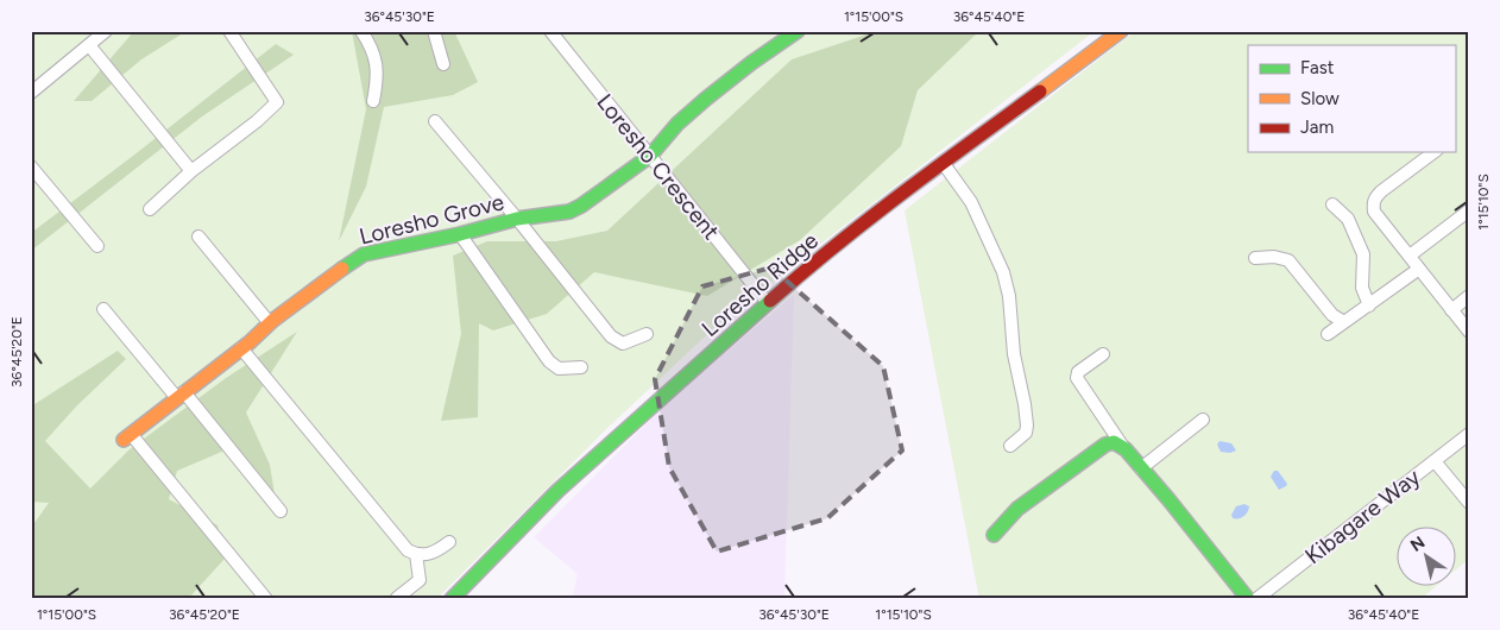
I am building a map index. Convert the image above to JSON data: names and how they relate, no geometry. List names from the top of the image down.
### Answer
{
  "streets": {
    "street": [
      "Loresho Crescent",
      "Loresho Grove",
      "Loresho Ridge",
      "Kibagare Way"
    ]
  },
  "crossings": [
    ["Loresho Crescent", "Loresho Grove"],
    ["Loresho Crescent", "Loresho Ridge"]
  ],
  "legend": ["Fast", "Slow", "Jam"],
  "north": "top left",
  "coordinates": [
    "36°45'30\"E",
    "1°15'00\"S",
    "36°45'40\"E",
    "1°15'10\"S",
    "36°45'20\"E"
  ]
}
